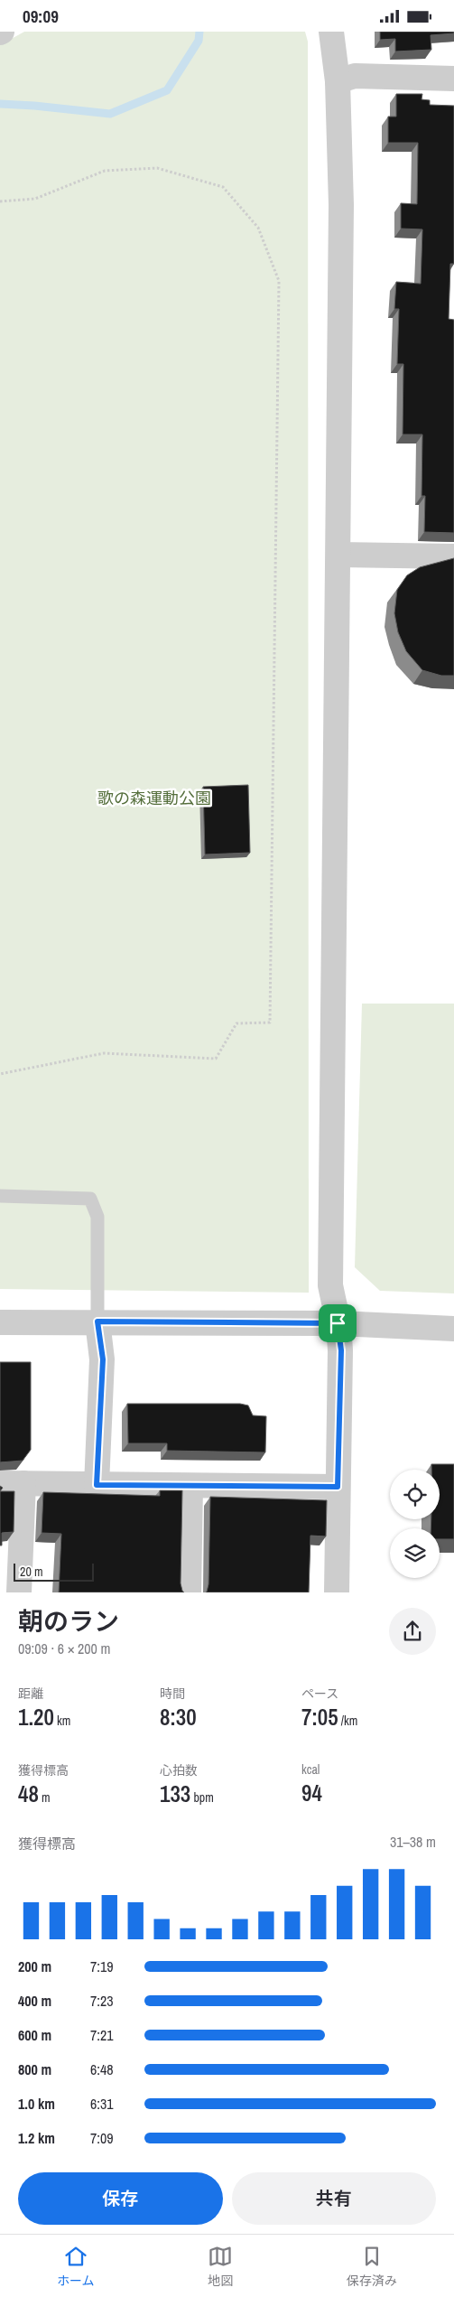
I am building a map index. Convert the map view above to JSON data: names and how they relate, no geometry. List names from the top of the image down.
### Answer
{
  "parks": ["歌の森運動公園"],
  "scale_bar": "20 m",
  "page": {
    "status": "09:09",
    "scale": "20 m",
    "heading": ["朝のラン", "09:09 · 6 × 200 m"],
    "stats": [
      ["距離", "1.20 km"],
      ["時間", "8:30"],
      ["ペース", "7:05 /km"],
      ["獲得標高", "48 m"],
      ["心拍数", "133 bpm"],
      ["kcal", "94"]
    ],
    "chart": ["獲得標高", "31–38 m"],
    "list": [
      {
        "name": "200 m",
        "note": "7:19"
      },
      {
        "name": "400 m",
        "note": "7:23"
      },
      {
        "name": "600 m",
        "note": "7:21"
      },
      {
        "name": "800 m",
        "note": "6:48"
      },
      {
        "name": "1.0 km",
        "note": "6:31"
      },
      {
        "name": "1.2 km",
        "note": "7:09"
      }
    ],
    "buttons": ["保存", "共有"],
    "tabs": ["ホーム", "地図", "保存済み"]
  }
}
